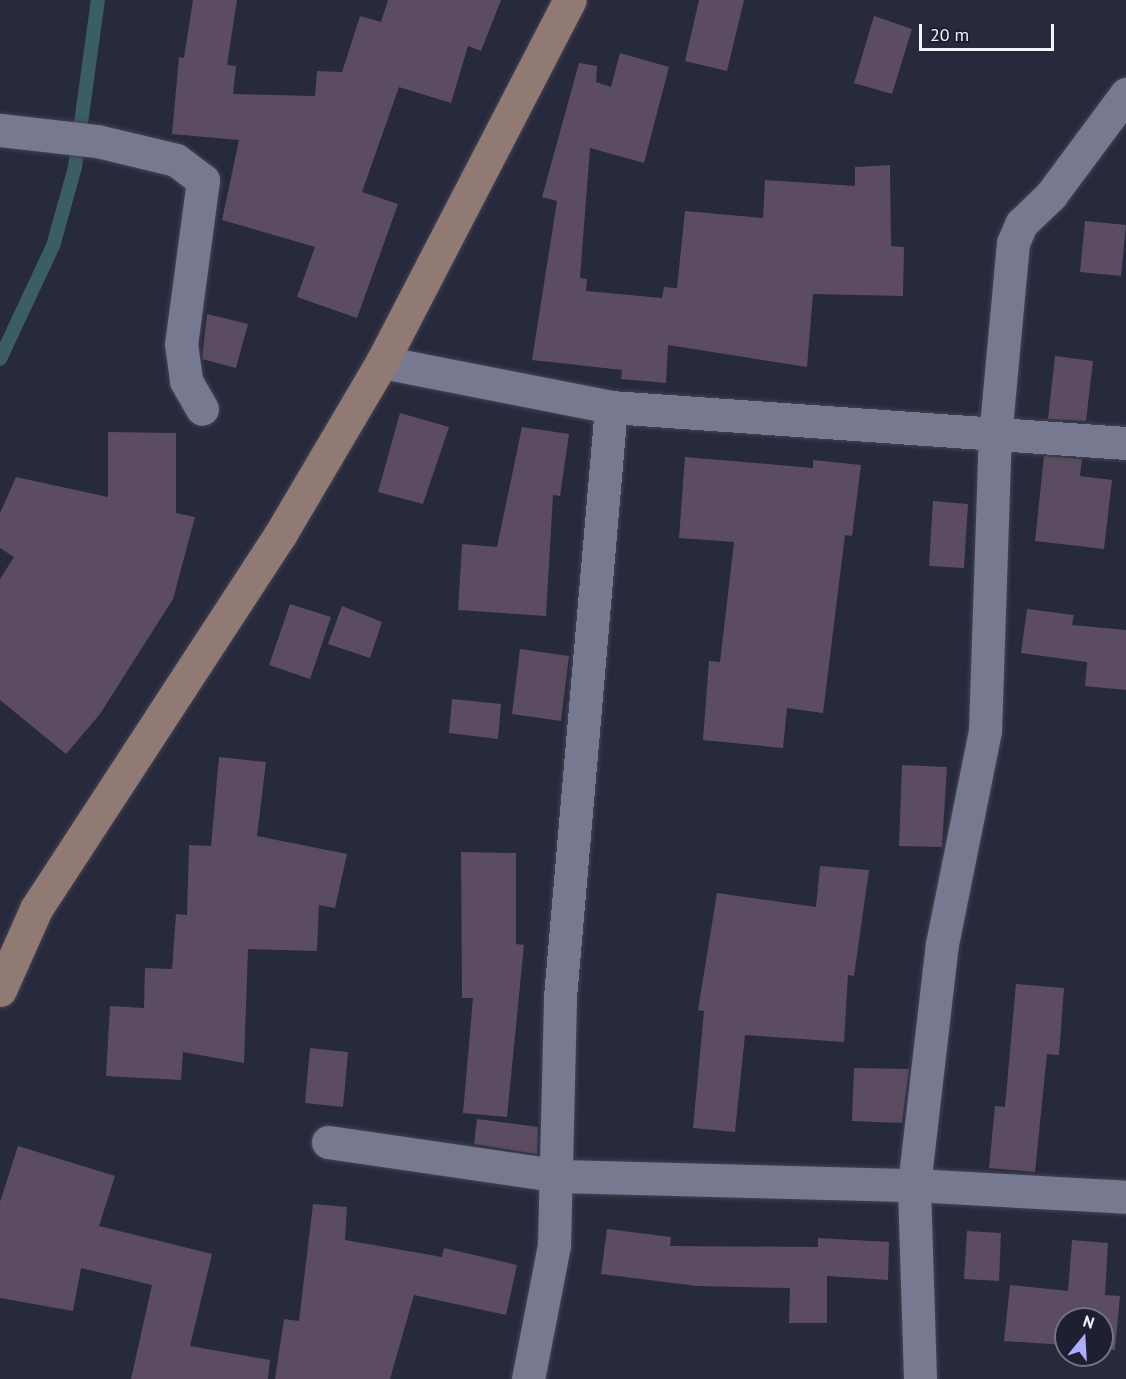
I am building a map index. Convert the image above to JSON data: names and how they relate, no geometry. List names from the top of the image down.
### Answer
{
  "scale_bar": "20 m",
  "north": "top"
}
